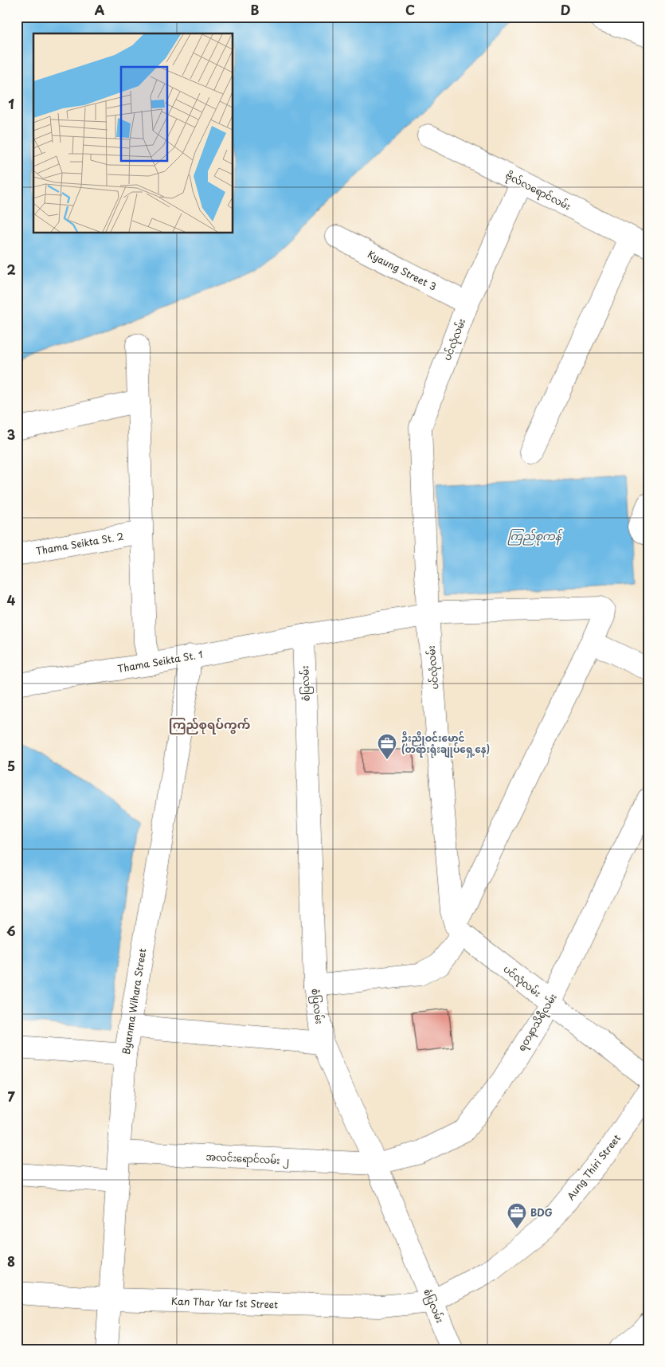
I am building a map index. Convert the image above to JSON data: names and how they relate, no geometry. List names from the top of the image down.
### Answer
{
  "streets": {
    "street": [
      "ဗိုလ်လရောင်လမ်း",
      "Kyaung Street 3",
      "ပင်လုံလမ်း",
      "Thama Seikta St. 2",
      "Thama Seikta St. 1",
      "စံပြလမ်း",
      "Byanma Wihara Street",
      "ရတနာသိရီလမ်း",
      "အလင်းရောင်လမ်း ၂",
      "Aung Thiri Street",
      "Kan Thar Yar 1st Street"
    ]
  },
  "crossings": [
    ["ဗိုလ်လရောင်လမ်း", "ပင်လုံလမ်း"],
    ["Kyaung Street 3", "ပင်လုံလမ်း"],
    ["ပင်လုံလမ်း", "Thama Seikta St. 1"],
    ["ပင်လုံလမ်း", "ရတနာသိရီလမ်း"],
    ["Thama Seikta St. 1", "စံပြလမ်း"],
    ["Thama Seikta St. 1", "Byanma Wihara Street"],
    ["စံပြလမ်း", "ရတနာသိရီလမ်း"],
    ["စံပြလမ်း", "အလင်းရောင်လမ်း ၂"],
    ["စံပြလမ်း", "Aung Thiri Street"],
    ["စံပြလမ်း", "Kan Thar Yar 1st Street"],
    ["Byanma Wihara Street", "အလင်းရောင်လမ်း ၂"],
    ["Byanma Wihara Street", "Kan Thar Yar 1st Street"],
    ["ရတနာသိရီလမ်း", "အလင်းရောင်လမ်း ၂"],
    ["Aung Thiri Street", "Kan Thar Yar 1st Street"]
  ],
  "districts": ["ကြည်စုရပ်ကွက်"],
  "water": ["ကြည်စုကန်"],
  "places": {
    "office": ["ဦးညိုဝင်းမောင် (တရားရုံးချုပ်ရှေ့နေ)", "BDG"]
  },
  "grid": {
    "columns": [
      "A",
      "B",
      "C",
      "D"
    ],
    "rows": [
      "1",
      "2",
      "3",
      "4",
      "5",
      "6",
      "7",
      "8"
    ]
  }
}
